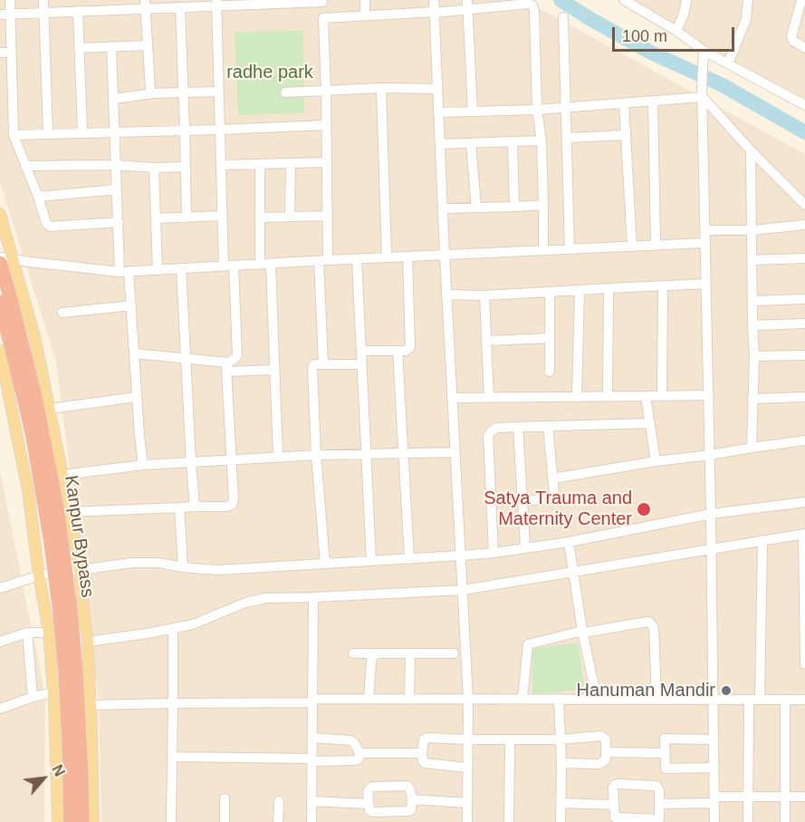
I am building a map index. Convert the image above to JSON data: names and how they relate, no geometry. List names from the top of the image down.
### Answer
{
  "streets": {
    "highway": ["Kanpur Bypass"]
  },
  "parks": ["radhe park"],
  "places": ["Satya Trauma and Maternity Center", "Hanuman Mandir"],
  "scale_bar": "100 m",
  "north": "top right"
}
